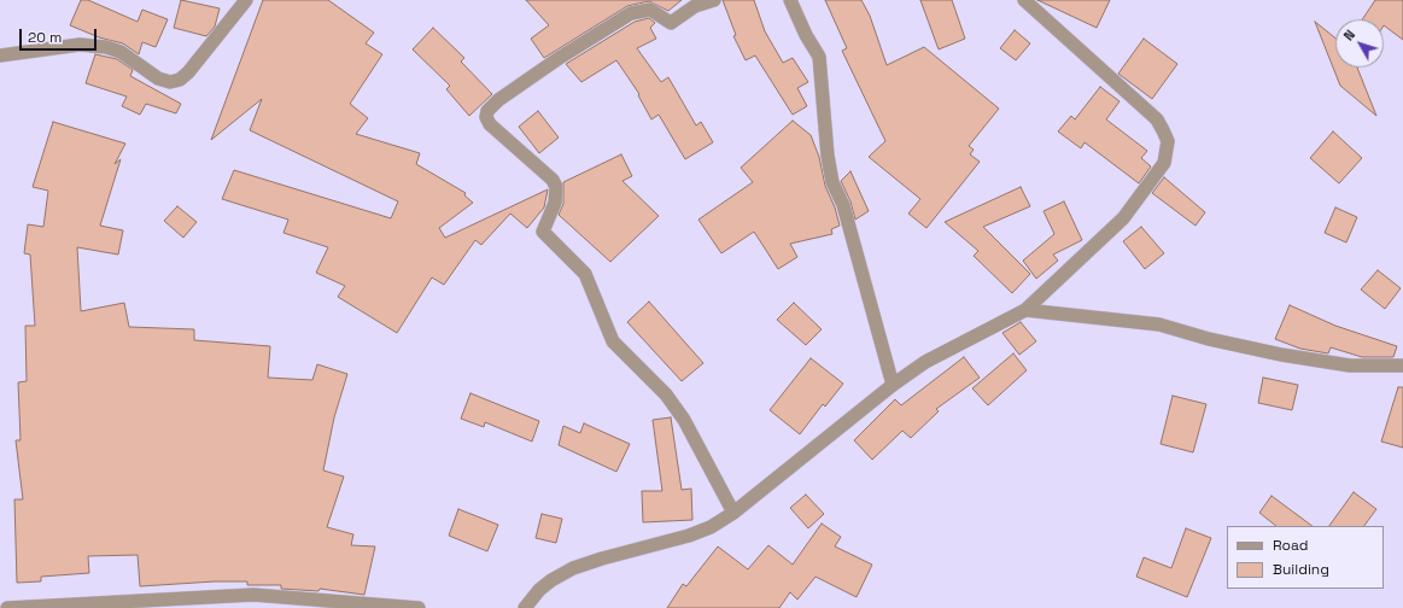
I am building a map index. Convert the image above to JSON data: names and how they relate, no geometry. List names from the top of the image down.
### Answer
{
  "legend": ["Road", "Building"],
  "scale_bar": "20 m",
  "north": "top left"
}
